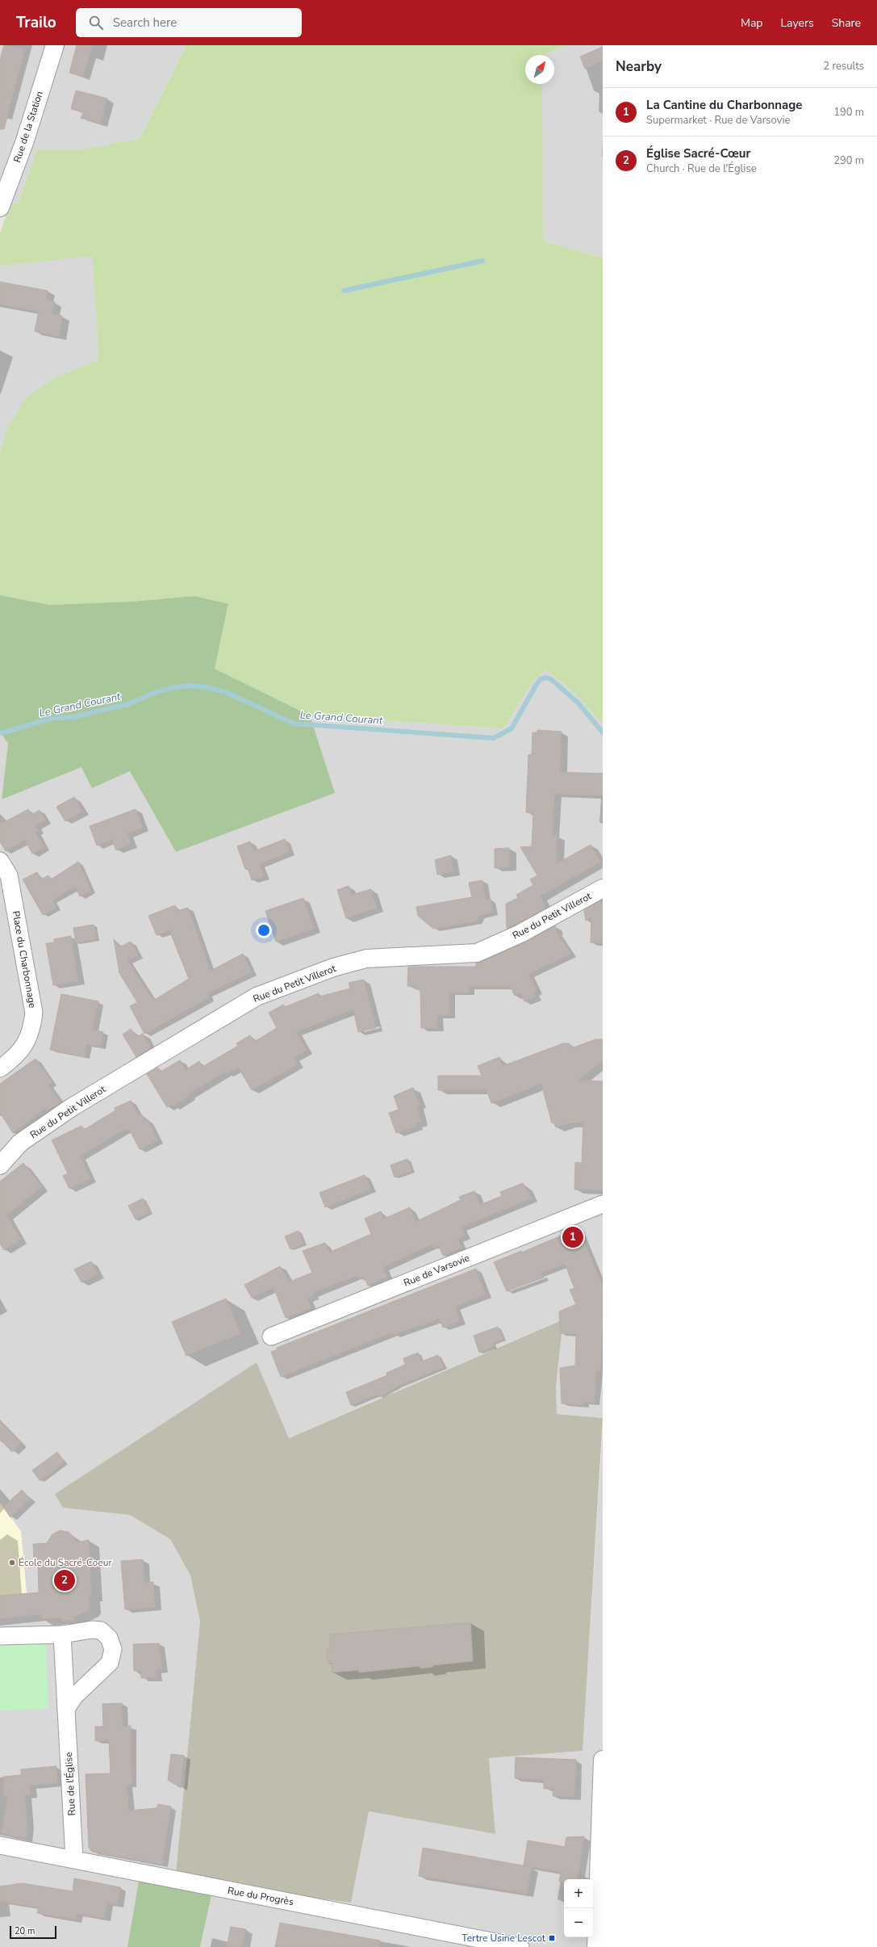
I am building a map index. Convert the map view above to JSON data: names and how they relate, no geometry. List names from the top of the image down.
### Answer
{
  "streets": {
    "street": [
      "Rue de la Station",
      "Rue du Petit Villerot",
      "Place du Charbonnage",
      "Rue de Varsovie",
      "Rue de l'Église",
      "Rue du Progrès"
    ]
  },
  "crossings": [
    ["Rue de l'Église", "Rue du Progrès"]
  ],
  "water": ["Le Grand Courant"],
  "places": {
    "other": ["École du Sacré-Coeur"],
    "transit": ["Tertre Usine Lescot"]
  },
  "scale_bar": "20 m",
  "north": "top right",
  "page": {
    "header": "Trailo",
    "search": "Search here",
    "nav": ["Map", "Layers", "Share"],
    "heading": ["Nearby", "2 results"],
    "list": [
      {
        "mark": "1",
        "name": "La Cantine du Charbonnage",
        "note": "Supermarket · Rue de Varsovie",
        "value": "190 m"
      },
      {
        "mark": "2",
        "name": "Église Sacré-Cœur",
        "note": "Church · Rue de l'Église",
        "value": "290 m"
      }
    ],
    "pins": ["1", "2"],
    "map_buttons": ["+", "−"],
    "scale": "20 m"
  }
}
